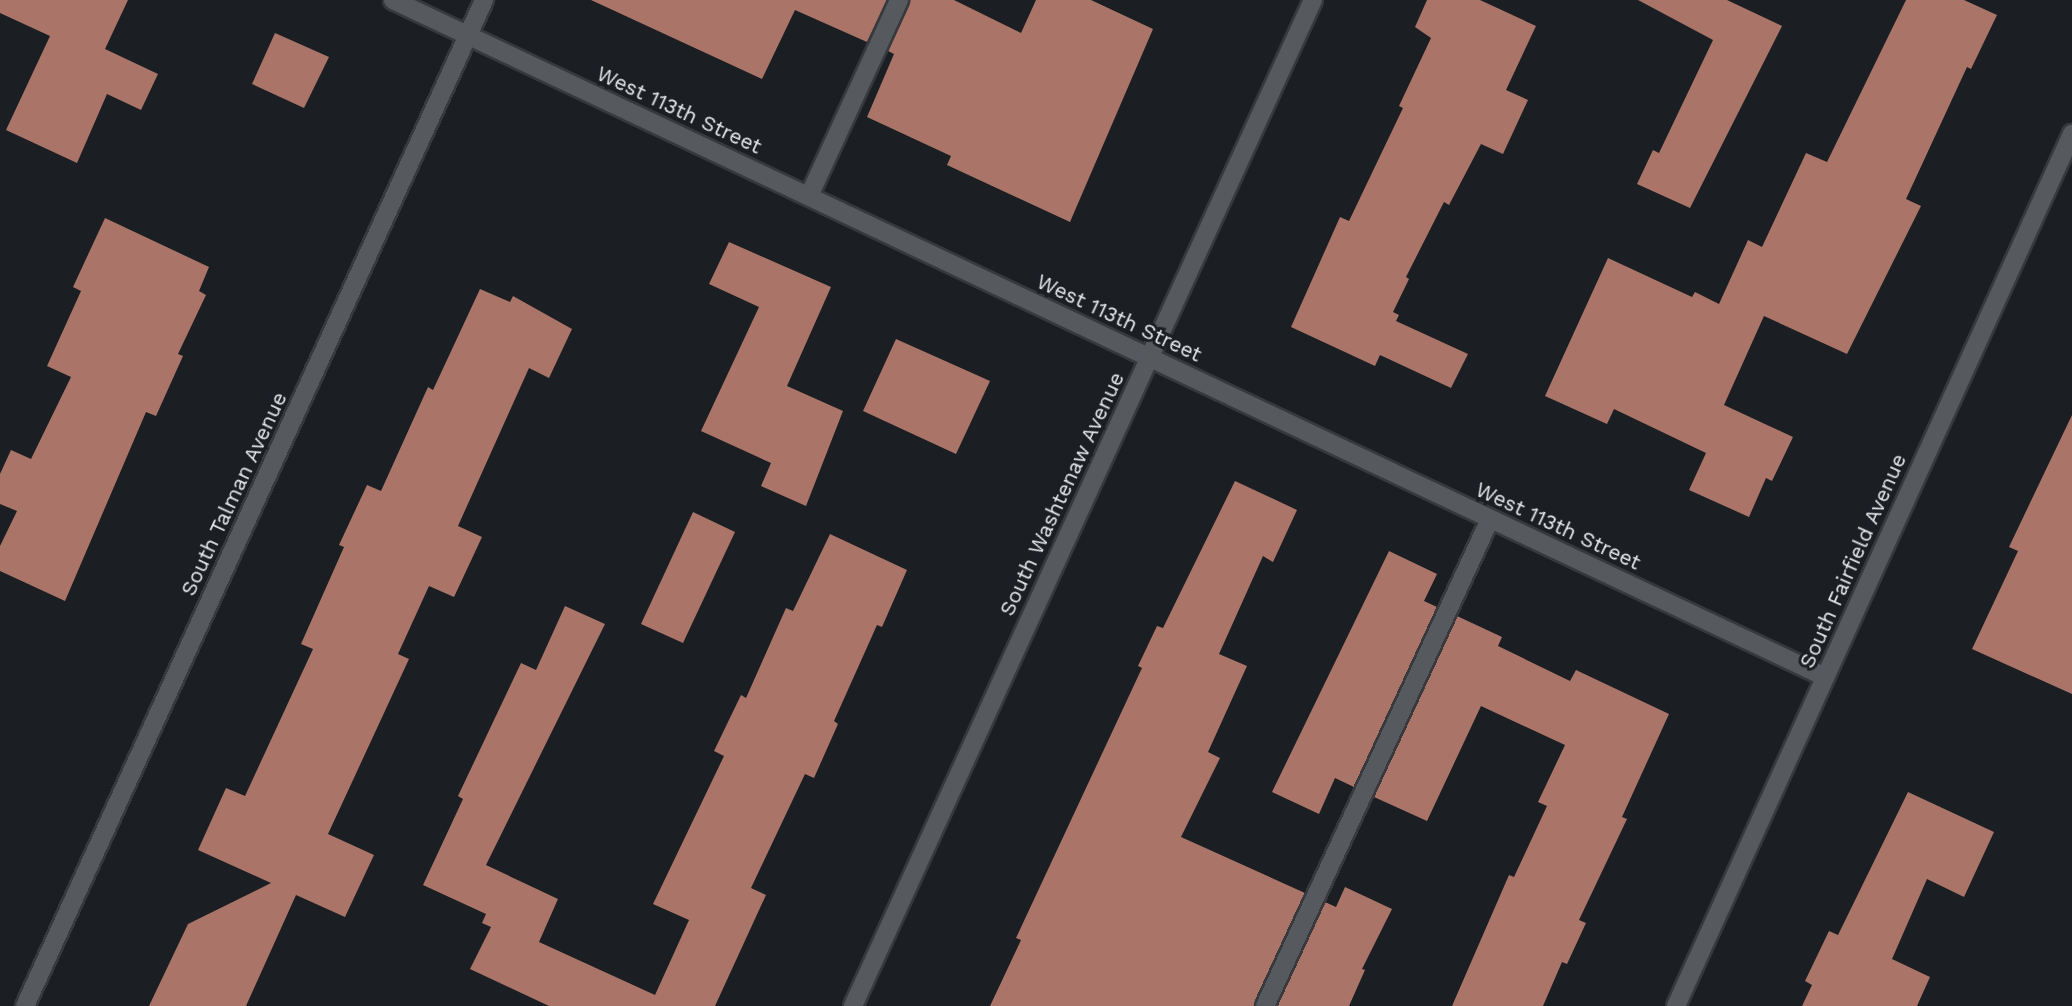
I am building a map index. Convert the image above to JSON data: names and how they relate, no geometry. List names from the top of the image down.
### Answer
{
  "streets": {
    "street": [
      "West 113th Street",
      "South Talman Avenue",
      "South Washtenaw Avenue",
      "South Fairfield Avenue"
    ]
  },
  "crossings": [
    ["West 113th Street", "South Talman Avenue"],
    ["West 113th Street", "South Washtenaw Avenue"],
    ["West 113th Street", "South Fairfield Avenue"]
  ]
}
